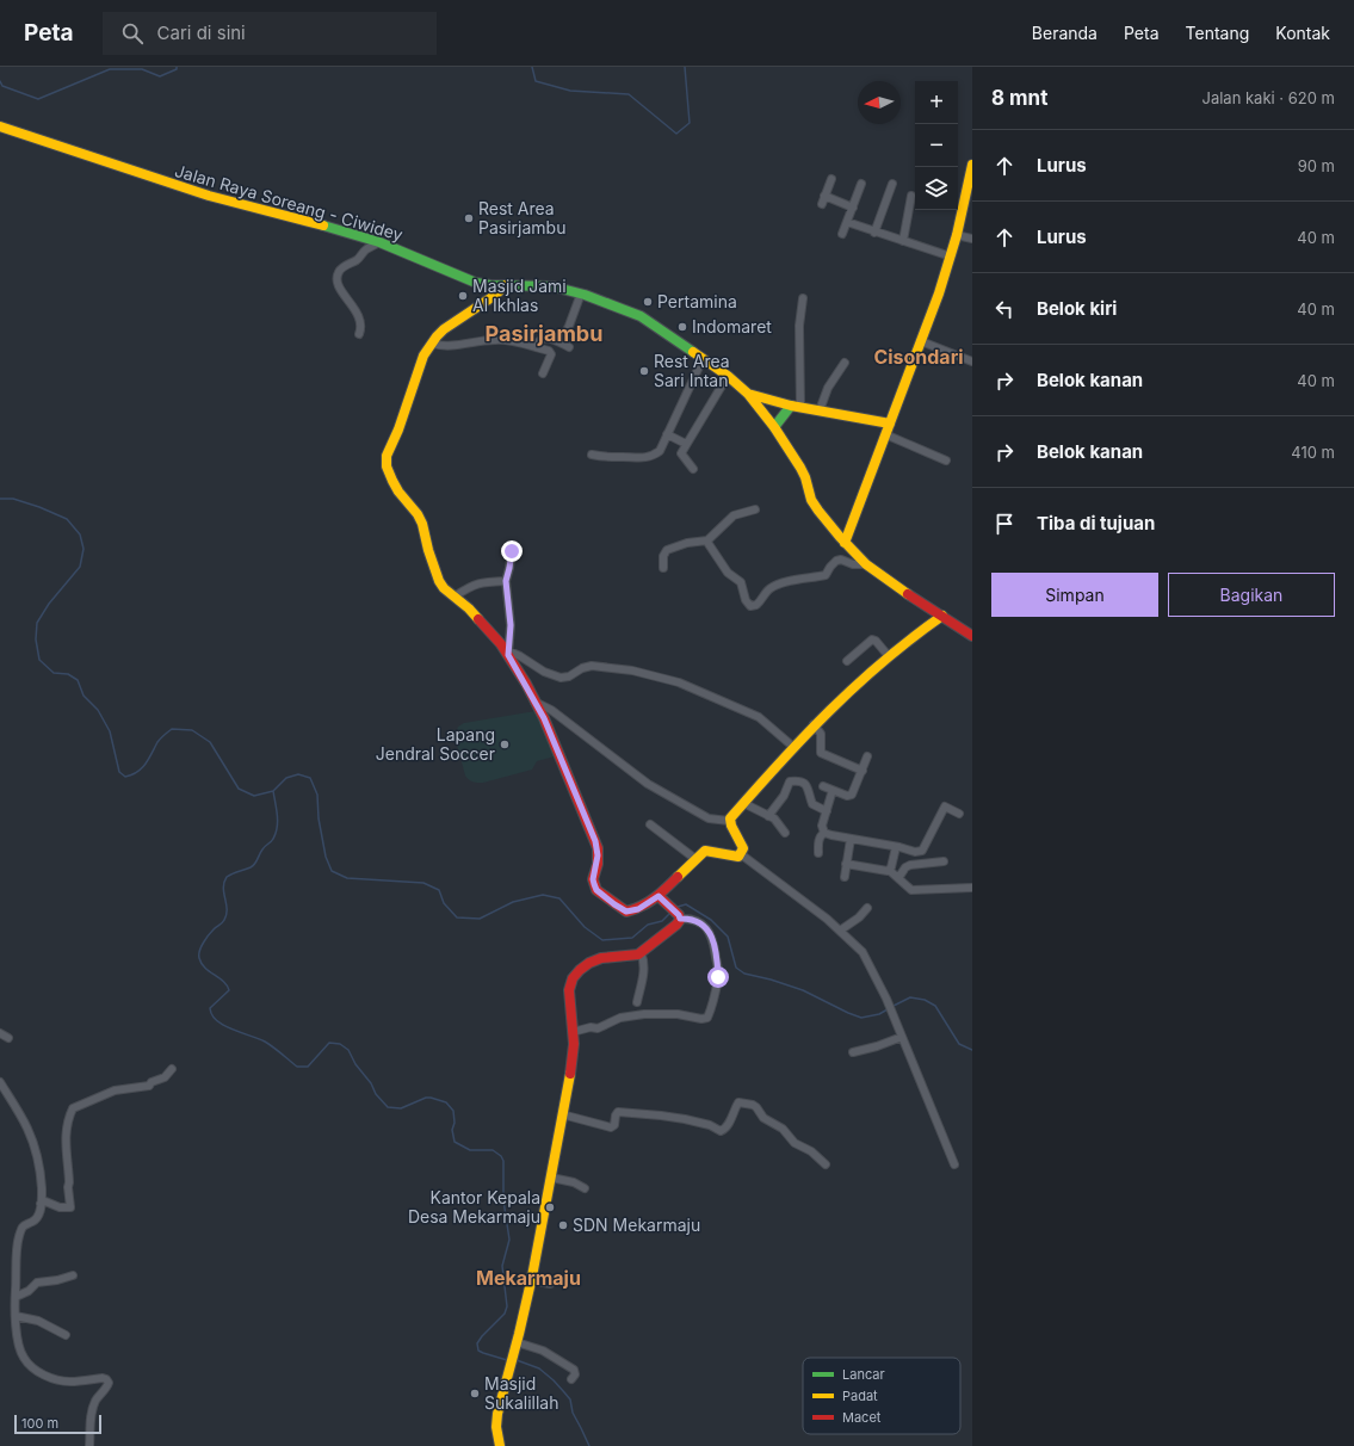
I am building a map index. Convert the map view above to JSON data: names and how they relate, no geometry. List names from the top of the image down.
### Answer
{
  "streets": {
    "main road": ["Jalan Raya Soreang - Ciwidey"]
  },
  "districts": ["Pasirjambu", "Cisondari", "Mekarmaju"],
  "places": [
    "Rest Area Pasirjambu",
    "Masjid Jami Al Ikhlas",
    "Pertamina",
    "Indomaret",
    "Rest Area Sari Intan",
    "Lapang Jendral Soccer",
    "Kantor Kepala Desa Mekarmaju",
    "SDN Mekarmaju",
    "Masjid Sukalillah"
  ],
  "legend": ["Lancar", "Padat", "Macet"],
  "scale_bar": "100 m",
  "north": "left",
  "page": {
    "header": "Peta",
    "search": "Cari di sini",
    "nav": [
      "Beranda",
      "Peta",
      "Tentang",
      "Kontak"
    ],
    "heading": ["8 mnt", "Jalan kaki · 620 m"],
    "map_buttons": ["+", "−"],
    "list": [
      ["Lurus", "90 m"],
      ["Lurus", "40 m"],
      ["Belok kiri", "40 m"],
      ["Belok kanan", "40 m"],
      ["Belok kanan", "410 m"],
      "Tiba di tujuan"
    ],
    "buttons": ["Simpan", "Bagikan"],
    "scale": "100 m"
  }
}
